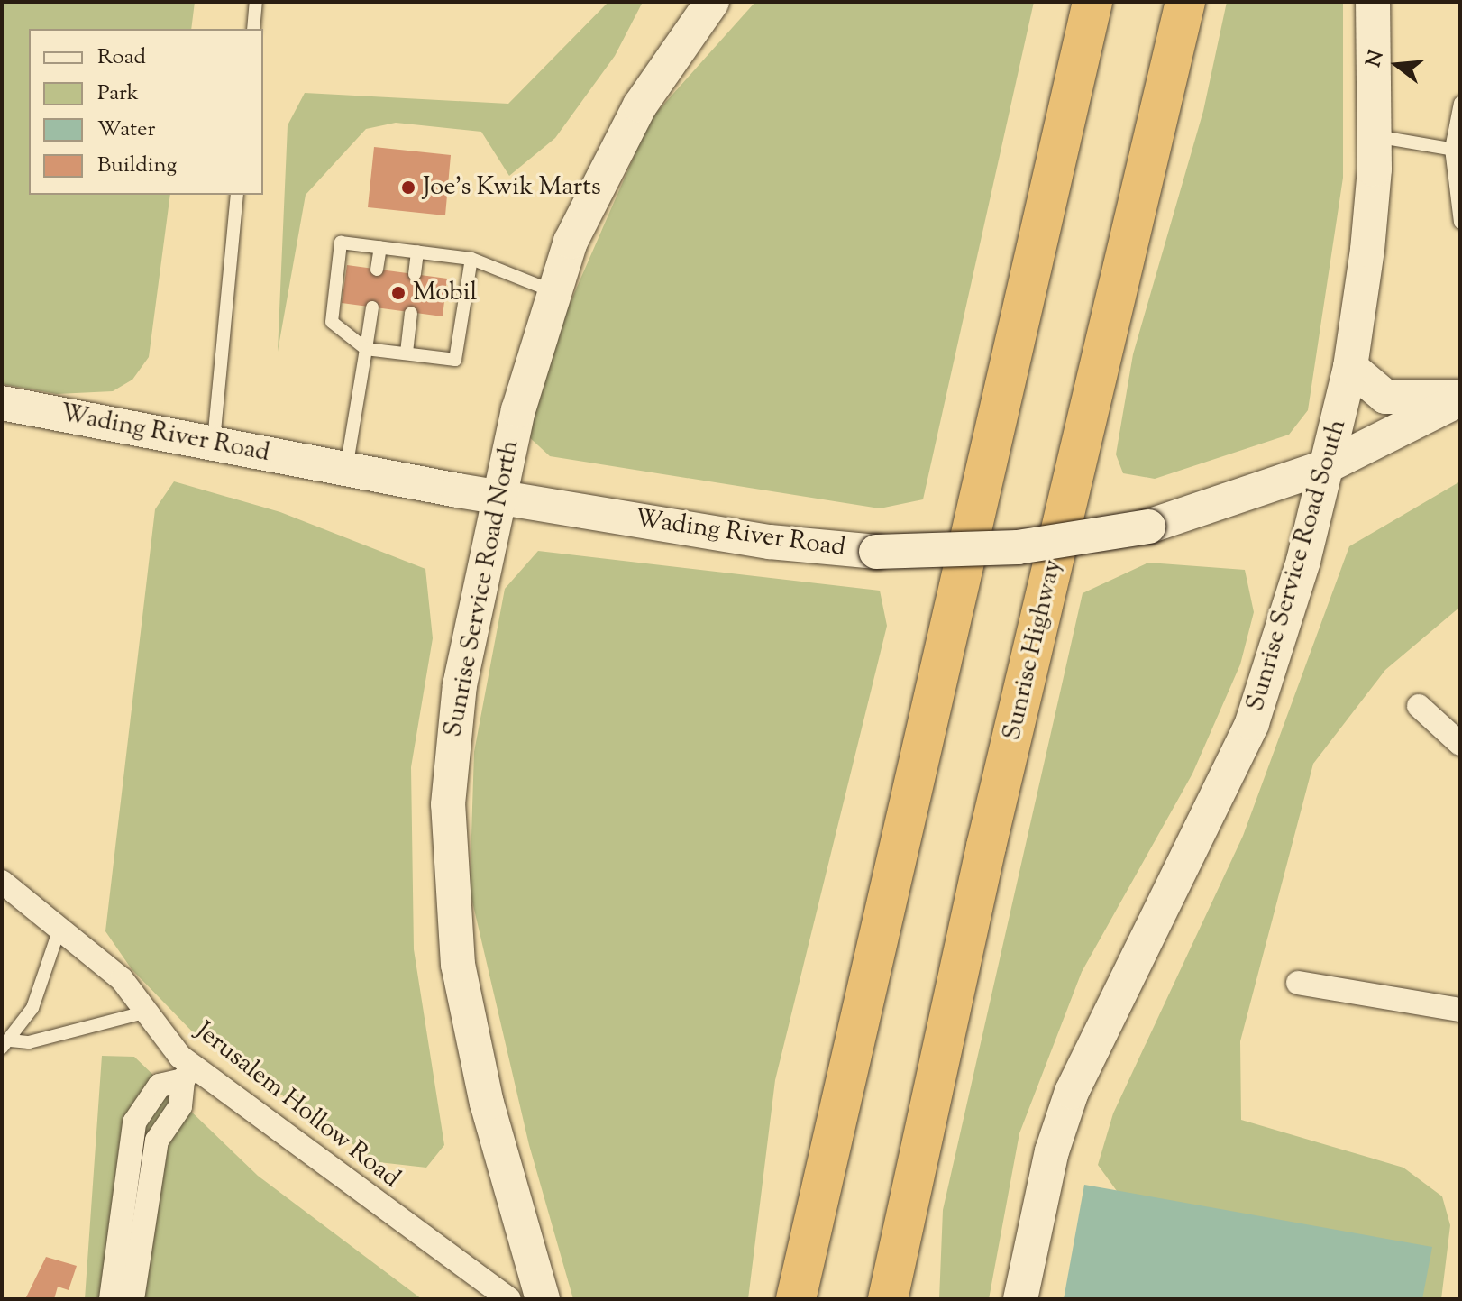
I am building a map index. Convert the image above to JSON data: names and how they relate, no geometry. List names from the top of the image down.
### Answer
{
  "streets": {
    "highway": ["Sunrise Highway"],
    "street": [
      "Wading River Road",
      "Sunrise Service Road South",
      "Sunrise Service Road North",
      "Jerusalem Hollow Road"
    ]
  },
  "crossings": [
    ["Wading River Road", "Sunrise Service Road South"],
    ["Wading River Road", "Sunrise Service Road North"]
  ],
  "places": ["Joe's Kwik Marts", "Mobil"],
  "legend": [
    "Road",
    "Park",
    "Water",
    "Building"
  ],
  "north": "left"
}
